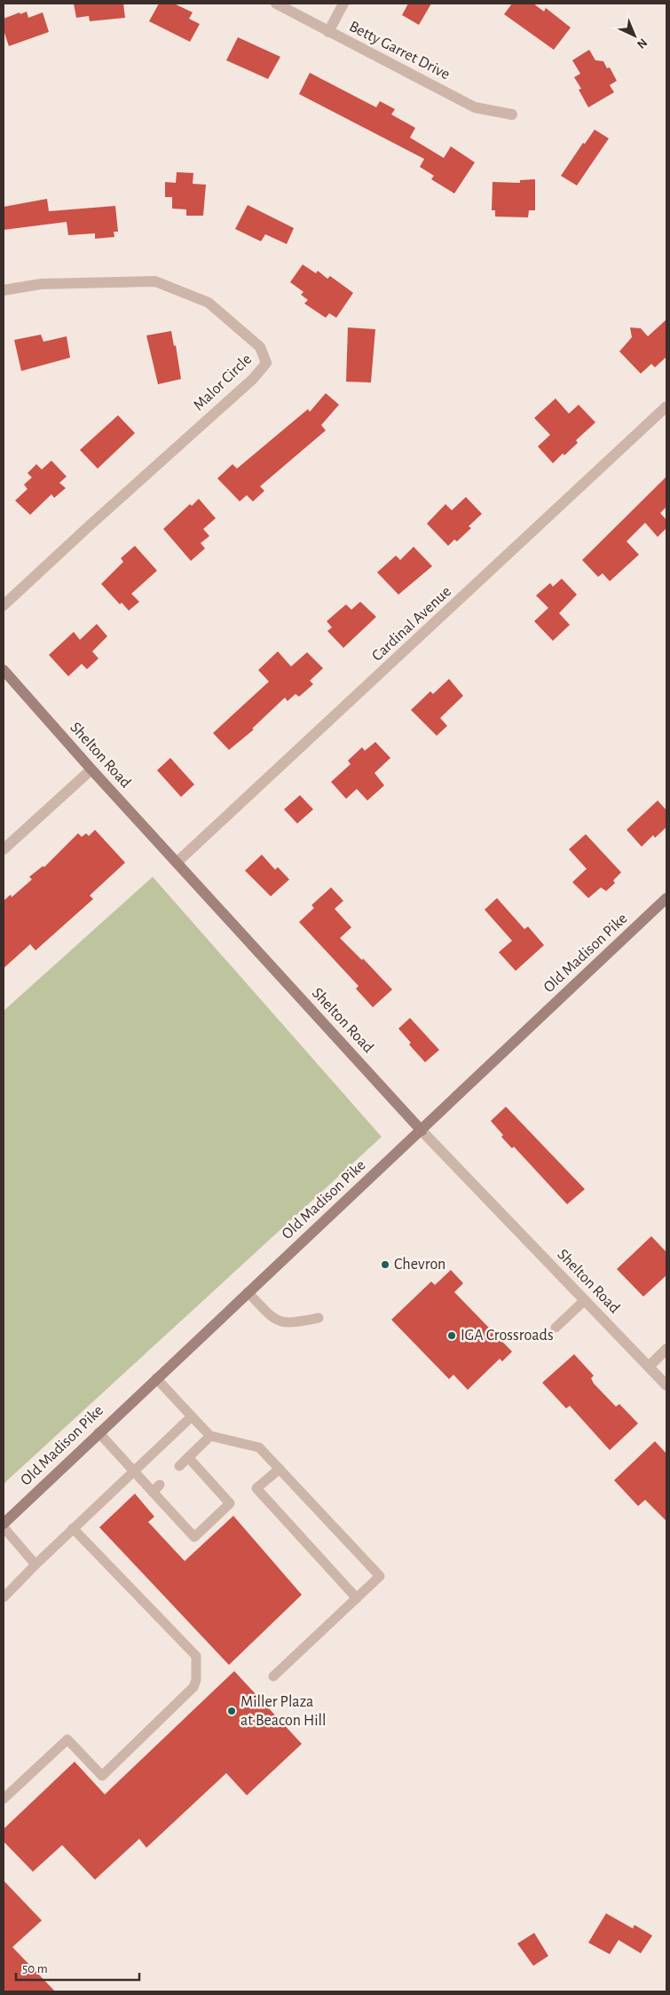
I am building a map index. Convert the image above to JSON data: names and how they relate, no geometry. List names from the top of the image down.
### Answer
{
  "streets": {
    "main road": ["Shelton Road", "Old Madison Pike"],
    "street": ["Betty Garret Drive", "Malor Circle", "Cardinal Avenue"]
  },
  "crossings": [
    ["Cardinal Avenue", "Shelton Road"],
    ["Shelton Road", "Old Madison Pike"]
  ],
  "places": ["Chevron", "IGA Crossroads", "Miller Plaza at Beacon Hill"],
  "scale_bar": "50 m",
  "north": "bottom right"
}
